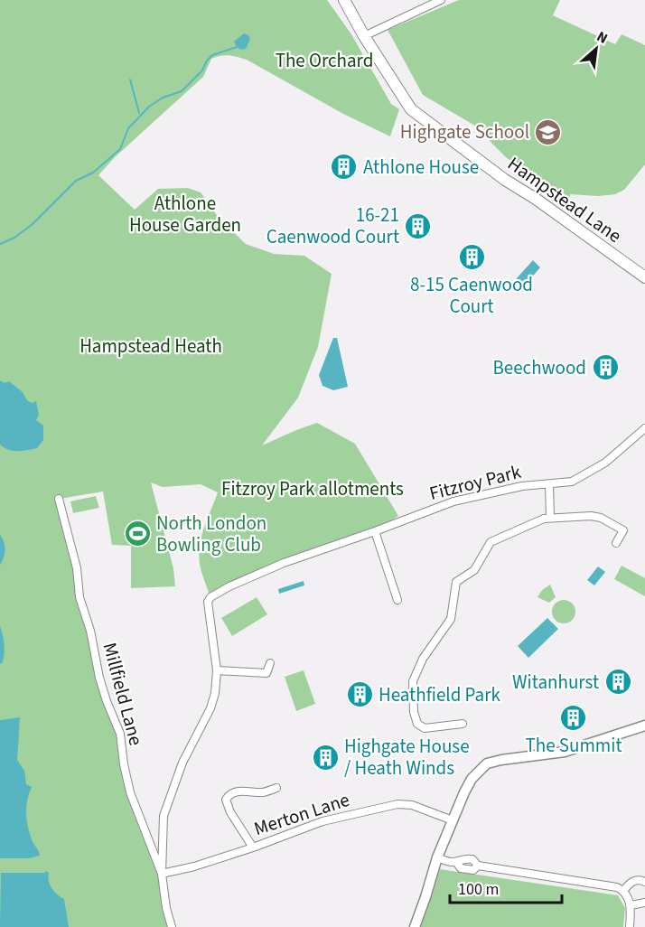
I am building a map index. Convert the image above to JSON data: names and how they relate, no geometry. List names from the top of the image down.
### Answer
{
  "streets": {
    "main road": ["Hampstead Lane"],
    "street": ["Fitzroy Park", "Millfield Lane", "Merton Lane"]
  },
  "crossings": [
    ["Fitzroy Park", "Millfield Lane"],
    ["Fitzroy Park", "Merton Lane"],
    ["Millfield Lane", "Merton Lane"]
  ],
  "parks": [
    "The Orchard",
    "Athlone House Garden",
    "Hampstead Heath",
    "Fitzroy Park allotments"
  ],
  "places": {
    "school or university": ["Highgate School"],
    "building": [
      "Athlone House",
      "16-21 Caenwood Court",
      "8-15 Caenwood Court",
      "Beechwood",
      "Witanhurst",
      "Heathfield Park",
      "The Summit",
      "Highgate House / Heath Winds"
    ],
    "sports": ["North London Bowling Club"]
  },
  "scale_bar": "100 m",
  "north": "top right"
}
